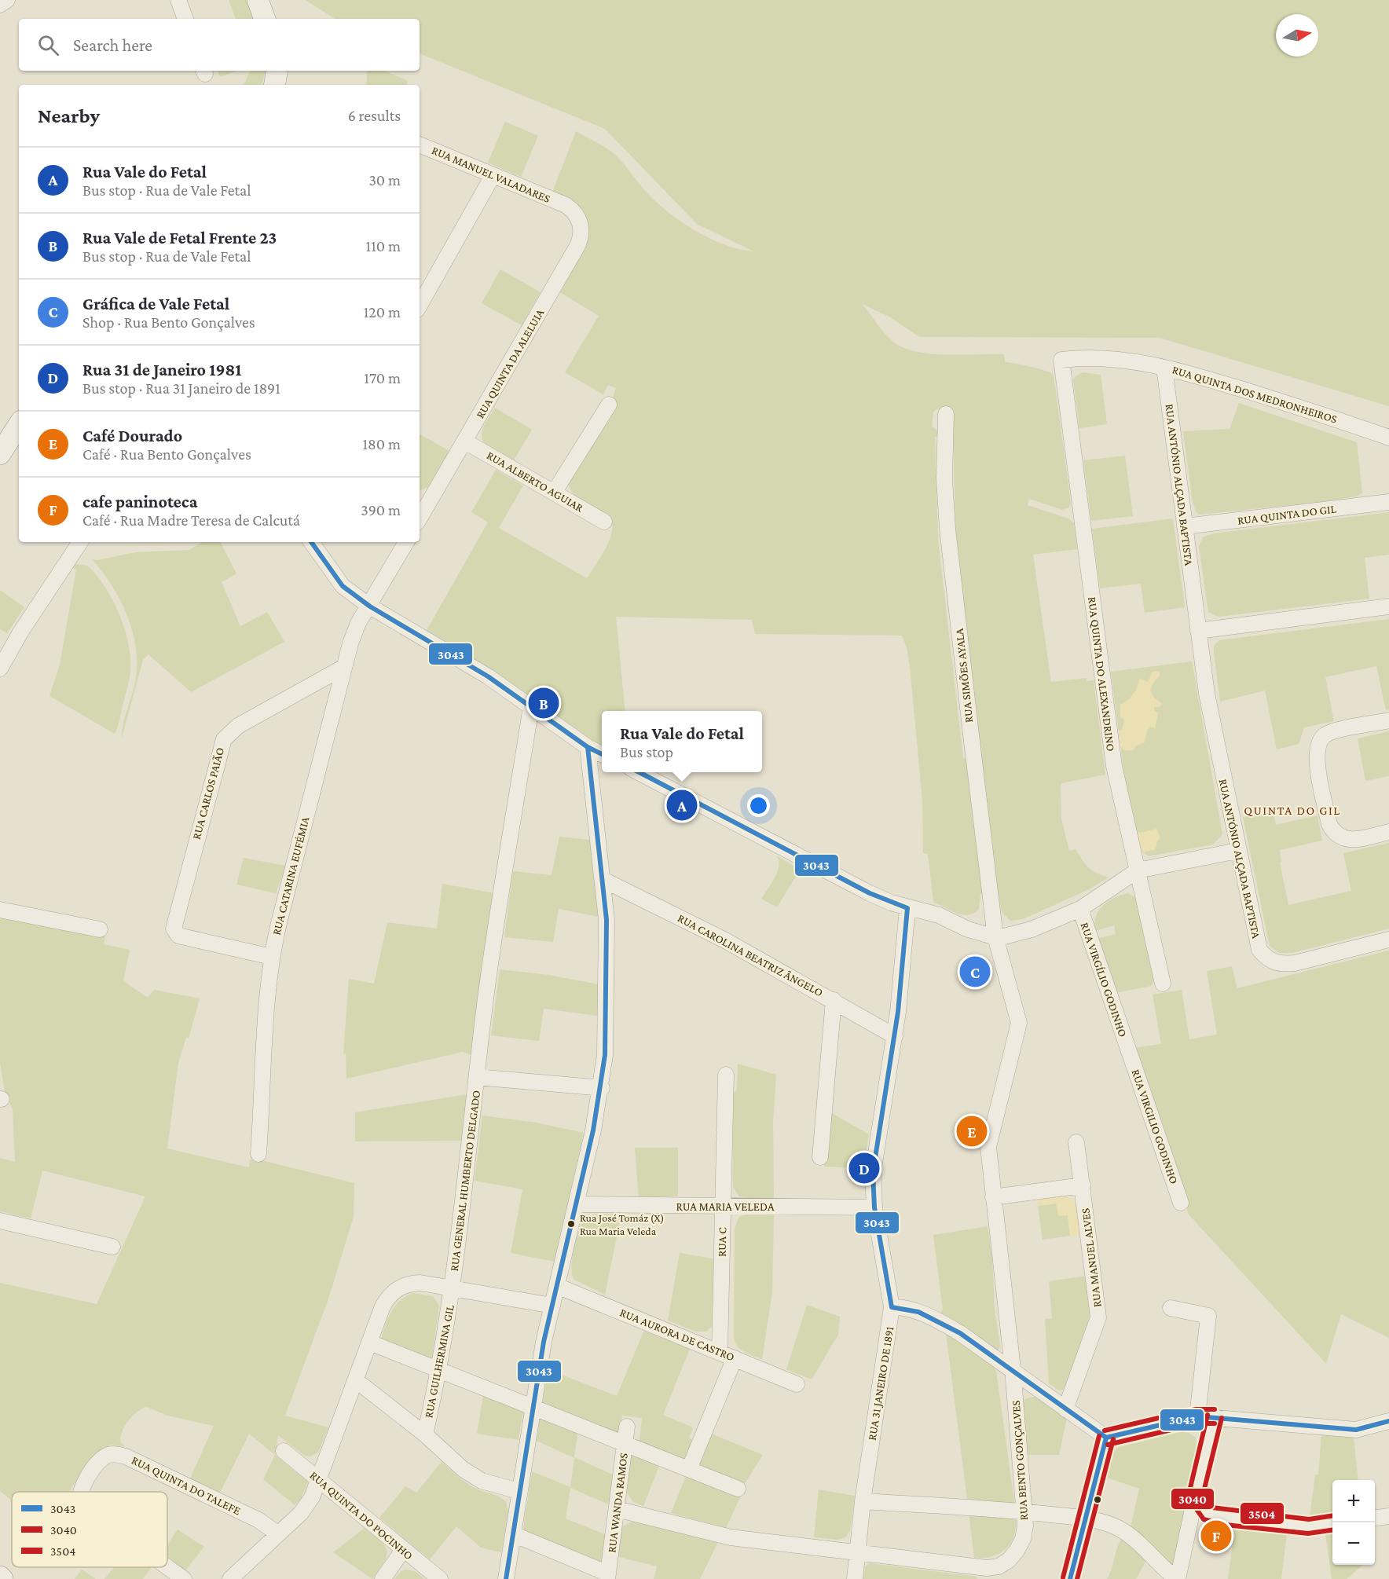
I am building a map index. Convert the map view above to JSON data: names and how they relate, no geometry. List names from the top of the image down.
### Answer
{
  "streets": {
    "street": [
      "RUA MANUEL VALADARES",
      "RUA QUINTA DA ALELUIA",
      "RUA QUINTA DOS MEDRONHEIROS",
      "RUA ALBERTO AGUIAR",
      "RUA ANTÓNIO ALÇADA BAPTISTA",
      "RUA QUINTA DO GIL",
      "RUA QUINTA DO ALEXANDRINO",
      "RUA SIMÕES AYALA",
      "RUA CARLOS PAIÃO",
      "RUA CATARINA EUFÉMIA",
      "RUA CAROLINA BEATRIZ ÂNGELO",
      "RUA VIRGÍLIO GODINHO",
      "RUA VIRGILIO GODINHO",
      "RUA GENERAL HUMBERTO DELGADO",
      "RUA MARIA VELEDA",
      "RUA C",
      "RUA MANUEL ALVES",
      "RUA AURORA DE CASTRO",
      "RUA GUILHERMINA GIL",
      "RUA 31 JANEIRO DE 1891",
      "RUA BENTO GONÇALVES",
      "RUA QUINTA DO TALEFE",
      "RUA WANDA RAMOS",
      "RUA QUINTA DO POCINHO"
    ]
  },
  "crossings": [
    ["RUA MANUEL VALADARES", "RUA QUINTA DA ALELUIA"],
    ["RUA QUINTA DA ALELUIA", "RUA ALBERTO AGUIAR"],
    ["RUA QUINTA DOS MEDRONHEIROS", "RUA ANTÓNIO ALÇADA BAPTISTA"],
    ["RUA QUINTA DOS MEDRONHEIROS", "RUA QUINTA DO ALEXANDRINO"],
    ["RUA ANTÓNIO ALÇADA BAPTISTA", "RUA QUINTA DO GIL"],
    ["RUA SIMÕES AYALA", "RUA BENTO GONÇALVES"],
    ["RUA CARLOS PAIÃO", "RUA CATARINA EUFÉMIA"],
    ["RUA CAROLINA BEATRIZ ÂNGELO", "RUA 31 JANEIRO DE 1891"],
    ["RUA VIRGÍLIO GODINHO", "RUA VIRGILIO GODINHO"],
    ["RUA GENERAL HUMBERTO DELGADO", "RUA GUILHERMINA GIL"],
    ["RUA GENERAL HUMBERTO DELGADO", "RUA QUINTA DO TALEFE"],
    ["RUA GENERAL HUMBERTO DELGADO", "RUA QUINTA DO POCINHO"],
    ["RUA MARIA VELEDA", "RUA C"],
    ["RUA MARIA VELEDA", "RUA 31 JANEIRO DE 1891"],
    ["RUA C", "RUA AURORA DE CASTRO"],
    ["RUA 31 JANEIRO DE 1891", "RUA BENTO GONÇALVES"],
    ["RUA BENTO GONÇALVES", "RUA WANDA RAMOS"]
  ],
  "districts": ["QUINTA DO GIL"],
  "places": ["Rua José Tomáz (X) Rua Maria Veleda"],
  "lines": ["transit line 3043", "transit line 3504", "transit line 3040"],
  "legend": ["3043", "3040", "3504"],
  "north": "right",
  "page": {
    "search": "Search here",
    "heading": ["Nearby", "6 results"],
    "list": [
      {
        "mark": "A",
        "name": "Rua Vale do Fetal",
        "note": "Bus stop · Rua de Vale Fetal",
        "value": "30 m"
      },
      {
        "mark": "B",
        "name": "Rua Vale de Fetal Frente 23",
        "note": "Bus stop · Rua de Vale Fetal",
        "value": "110 m"
      },
      {
        "mark": "C",
        "name": "Gráfica de Vale Fetal",
        "note": "Shop · Rua Bento Gonçalves",
        "value": "120 m"
      },
      {
        "mark": "D",
        "name": "Rua 31 de Janeiro 1981",
        "note": "Bus stop · Rua 31 Janeiro de 1891",
        "value": "170 m"
      },
      {
        "mark": "E",
        "name": "Café Dourado",
        "note": "Café · Rua Bento Gonçalves",
        "value": "180 m"
      },
      {
        "mark": "F",
        "name": "cafe paninoteca",
        "note": "Café · Rua Madre Teresa de Calcutá",
        "value": "390 m"
      }
    ],
    "pins": [
      "B",
      "A",
      "C",
      "E",
      "D",
      "F"
    ],
    "popup": ["Rua Vale do Fetal", "Bus stop"],
    "map_buttons": ["+", "−"]
  }
}
